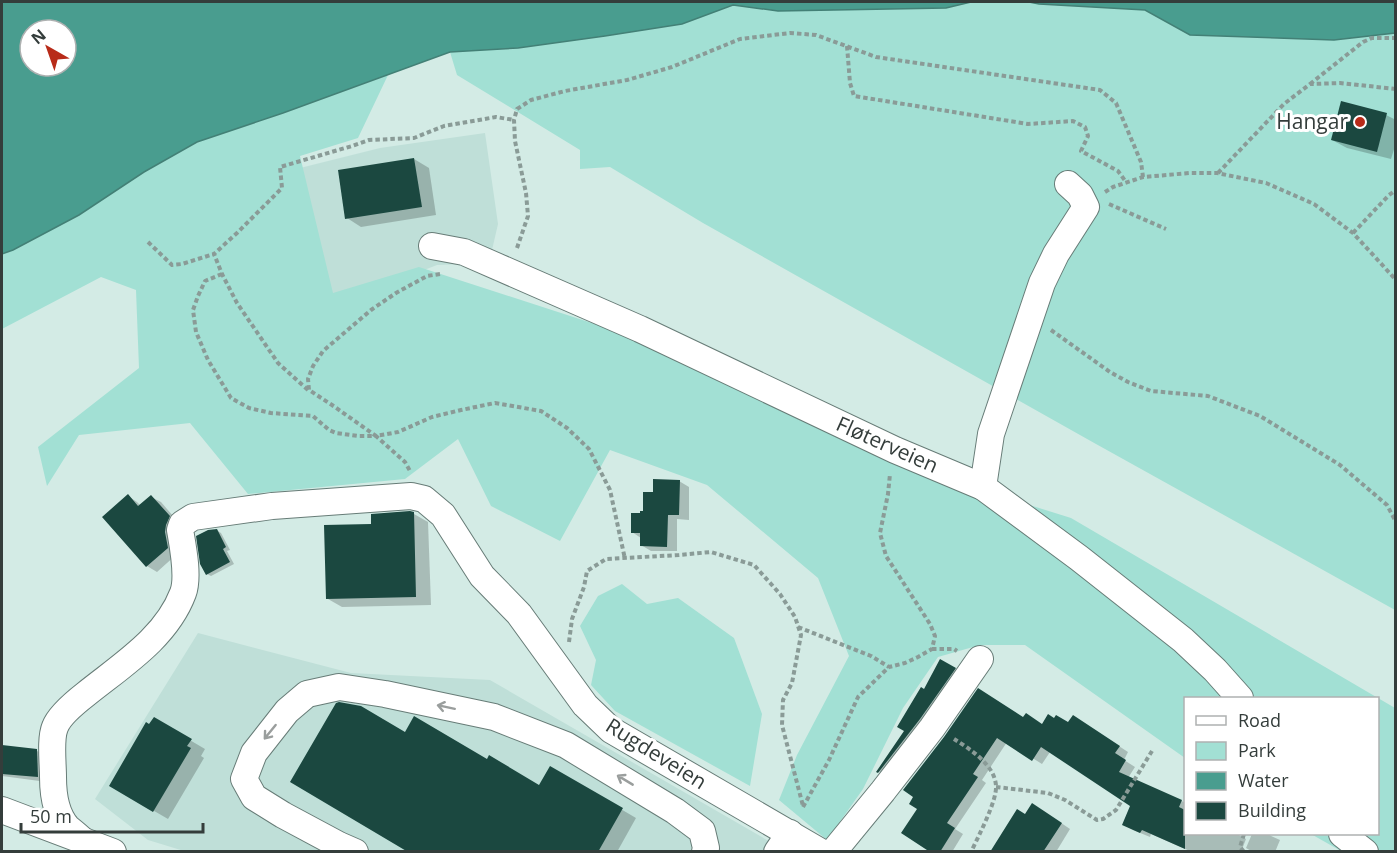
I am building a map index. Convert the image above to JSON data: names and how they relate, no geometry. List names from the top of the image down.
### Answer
{
  "streets": {
    "street": ["Fløterveien", "Rugdeveien"]
  },
  "places": ["Hangar"],
  "legend": [
    "Road",
    "Park",
    "Water",
    "Building"
  ],
  "scale_bar": "50 m",
  "north": "top left"
}
